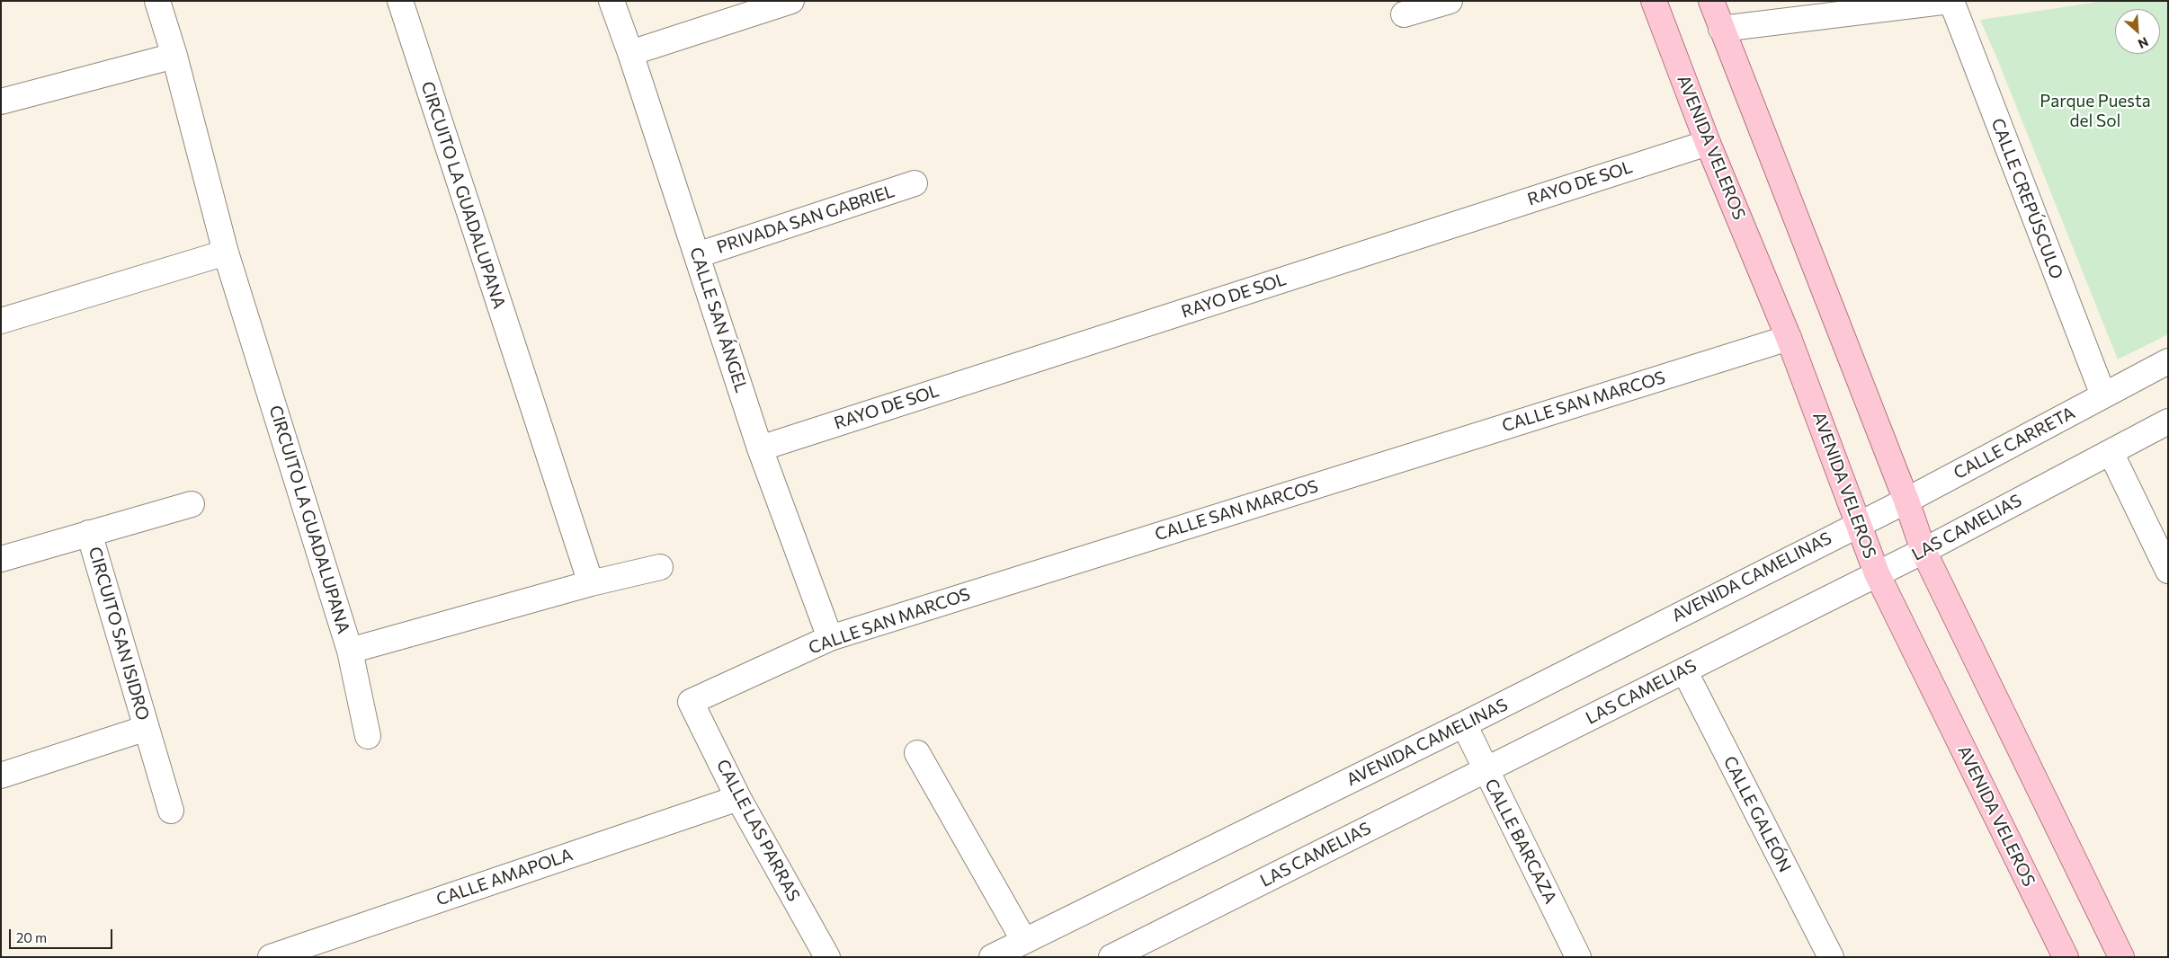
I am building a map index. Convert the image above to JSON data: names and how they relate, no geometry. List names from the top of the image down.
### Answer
{
  "streets": {
    "main road": ["AVENIDA VELEROS"],
    "street": [
      "RAYO DE SOL",
      "CIRCUITO LA GUADALUPANA",
      "CALLE CREPÚSCULO",
      "PRIVADA SAN GABRIEL",
      "CALLE SAN ÁNGEL",
      "CALLE SAN MARCOS",
      "CALLE CARRETA",
      "LAS CAMELIAS",
      "AVENIDA CAMELINAS",
      "CIRCUITO SAN ISIDRO",
      "CALLE GALEÓN",
      "CALLE LAS PARRAS",
      "CALLE BARCAZA",
      "CALLE AMAPOLA"
    ]
  },
  "crossings": [
    ["AVENIDA VELEROS", "RAYO DE SOL"],
    ["AVENIDA VELEROS", "CALLE SAN MARCOS"],
    ["AVENIDA VELEROS", "CALLE CARRETA"],
    ["AVENIDA VELEROS", "LAS CAMELIAS"],
    ["AVENIDA VELEROS", "AVENIDA CAMELINAS"],
    ["RAYO DE SOL", "CALLE SAN ÁNGEL"],
    ["CALLE CREPÚSCULO", "CALLE CARRETA"],
    ["PRIVADA SAN GABRIEL", "CALLE SAN ÁNGEL"],
    ["CALLE SAN ÁNGEL", "CALLE SAN MARCOS"],
    ["CALLE SAN MARCOS", "CALLE LAS PARRAS"],
    ["CALLE CARRETA", "AVENIDA CAMELINAS"],
    ["LAS CAMELIAS", "CALLE GALEÓN"],
    ["LAS CAMELIAS", "CALLE BARCAZA"],
    ["AVENIDA CAMELINAS", "CALLE BARCAZA"],
    ["CALLE LAS PARRAS", "CALLE AMAPOLA"]
  ],
  "parks": ["Parque Puesta del Sol"],
  "scale_bar": "20 m",
  "north": "bottom right"
}
